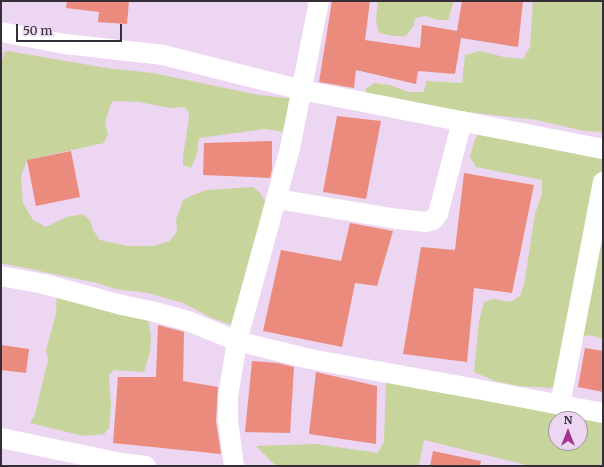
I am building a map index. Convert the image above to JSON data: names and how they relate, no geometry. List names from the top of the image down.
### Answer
{
  "scale_bar": "50 m",
  "north": "top"
}
